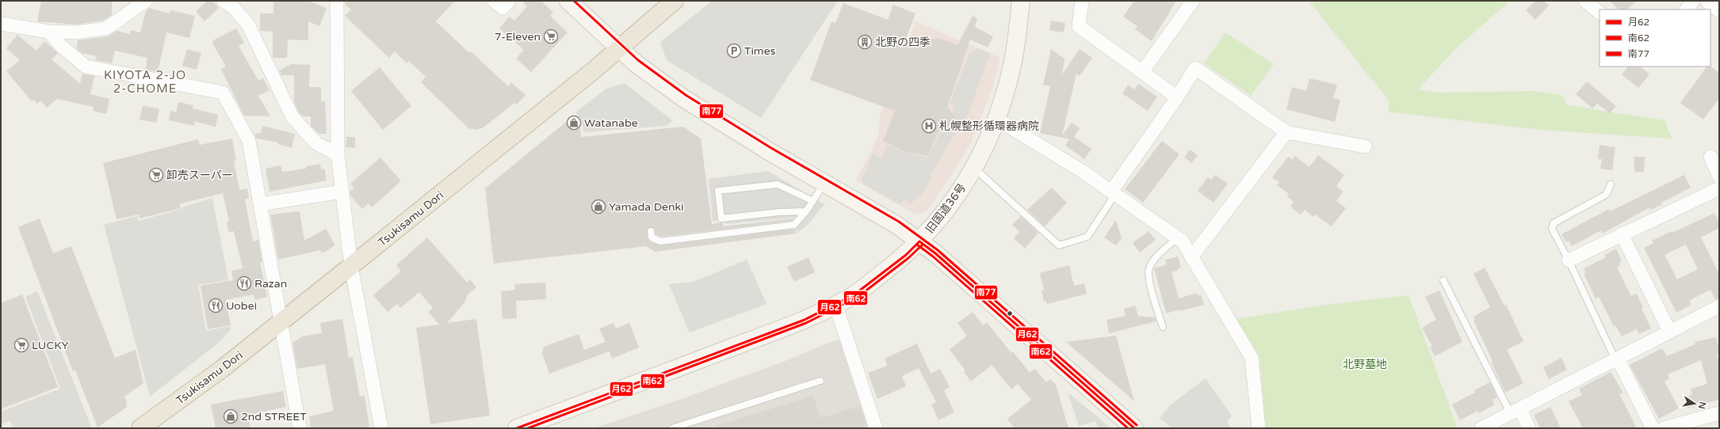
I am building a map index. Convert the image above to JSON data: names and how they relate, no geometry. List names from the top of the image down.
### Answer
{
  "streets": {
    "highway": ["Tsukisamu Dori"],
    "street": ["旧国道36号"]
  },
  "districts": ["KIYOTA 2-JO 2-CHOME"],
  "parks": ["北野墓地"],
  "places": {
    "supermarket": ["7-Eleven", "卸売スーパー", "LUCKY"],
    "building": ["北野の四季"],
    "parking": ["Times"],
    "shop": ["Watanabe", "Yamada Denki", "2nd STREET"],
    "hospital": ["札幌整形循環器病院"],
    "restaurant": ["Razan", "Uobei"]
  },
  "lines": ["transit line 南77", "transit line 月62", "transit line 南62"],
  "legend": ["月62", "南62", "南77"],
  "north": "right"
}
